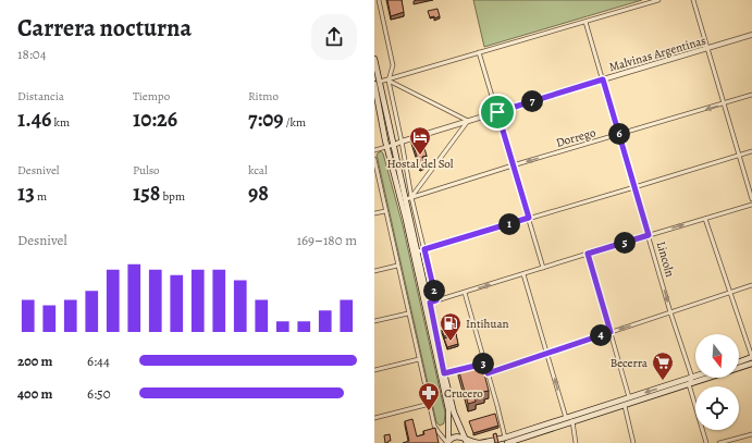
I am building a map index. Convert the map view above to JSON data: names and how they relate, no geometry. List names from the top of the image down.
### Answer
{
  "streets": {
    "street": ["Malvinas Argentinas", "Dorrego", "Lincoln"]
  },
  "crossings": [
    ["Malvinas Argentinas", "Lincoln"],
    ["Dorrego", "Lincoln"]
  ],
  "one_way": ["Dorrego"],
  "places": {
    "hotel": ["Hostal del Sol"],
    "fuel station": ["Intihuan"],
    "supermarket": ["Becerra"],
    "pharmacy": ["Crucero"]
  },
  "north": "bottom",
  "page": {
    "heading": ["Carrera nocturna", "18:04"],
    "stats": [
      ["Distancia", "1.46 km"],
      ["Tiempo", "10:26"],
      ["Ritmo", "7:09 /km"],
      ["Desnivel", "13 m"],
      ["Pulso", "158 bpm"],
      ["kcal", "98"]
    ],
    "pins": [
      "7",
      "6",
      "1",
      "5",
      "2",
      "4",
      "3"
    ],
    "chart": ["Desnivel", "169–180 m"],
    "list": [
      {
        "name": "200 m",
        "note": "6:44"
      },
      {
        "name": "400 m",
        "note": "6:50"
      }
    ]
  }
}
